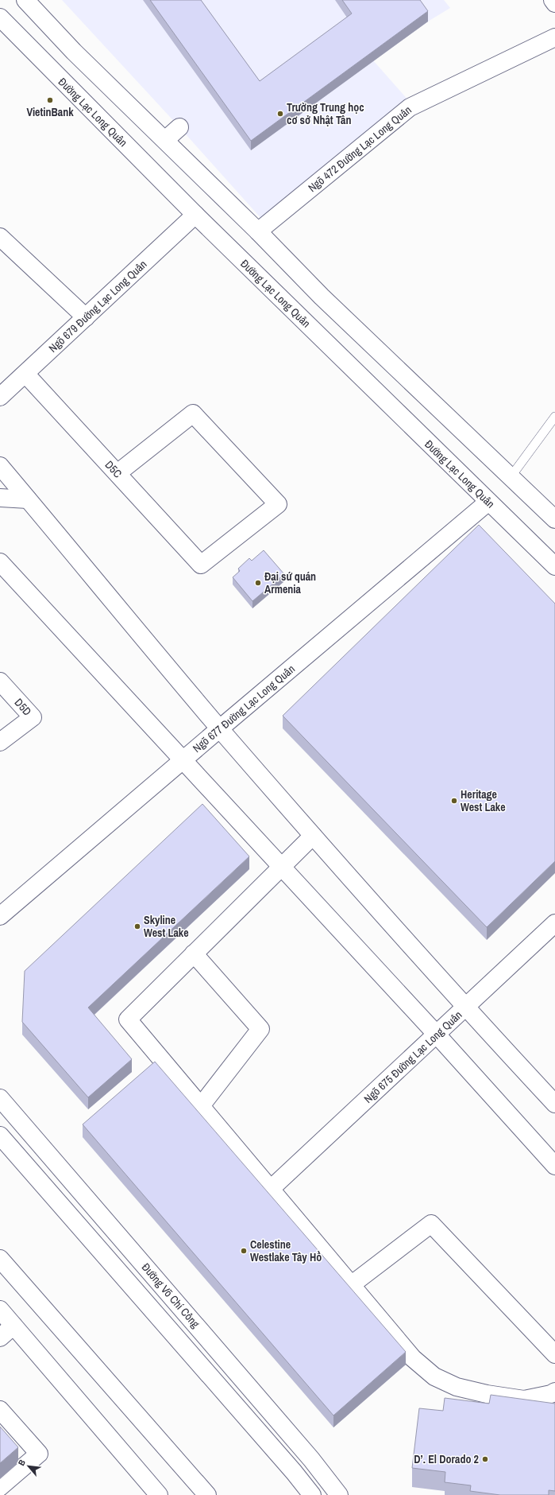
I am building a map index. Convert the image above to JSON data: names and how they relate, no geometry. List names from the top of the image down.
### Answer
{
  "streets": {
    "main road": [
      "Đường Lạc Long Quân",
      "Ngõ 472 Đường Lạc Long Quân",
      "Ngõ 679 Đường Lạc Long Quân",
      "D5C",
      "D5D",
      "Ngõ 677 Đường Lạc Long Quân",
      "Ngõ 675 Đường Lạc Long Quân",
      "Đường Võ Chí Công"
    ]
  },
  "crossings": [
    ["Đường Lạc Long Quân", "Ngõ 679 Đường Lạc Long Quân"],
    ["Đường Lạc Long Quân", "Ngõ 677 Đường Lạc Long Quân"],
    ["Ngõ 679 Đường Lạc Long Quân", "D5C"]
  ],
  "places": [
    "VietinBank",
    "Trường Trung học cơ sở Nhật Tân",
    "Đại sứ quán Armenia",
    "Heritage West Lake",
    "Skyline West Lake",
    "Celestine Westlake Tây Hồ",
    "D’. El Dorado 2"
  ],
  "north": "top left"
}
